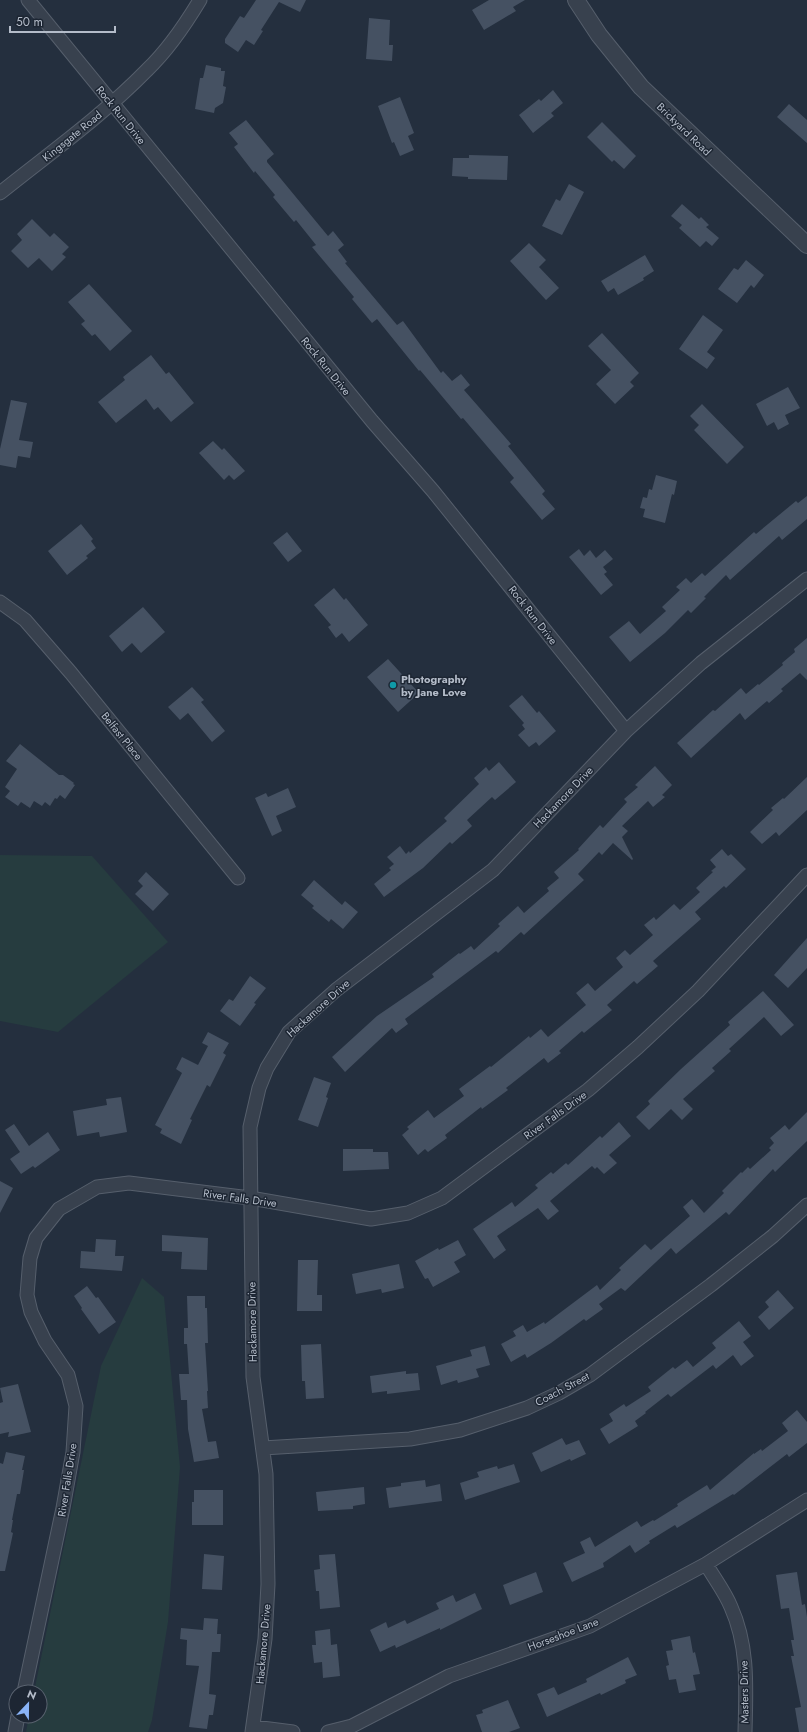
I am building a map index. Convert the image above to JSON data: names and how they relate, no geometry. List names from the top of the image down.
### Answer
{
  "streets": {
    "street": [
      "Rock Run Drive",
      "Brickyard Road",
      "Kingsgate Road",
      "Belfast Place",
      "Hackamore Drive",
      "River Falls Drive",
      "Coach Street",
      "Horseshoe Lane",
      "Masters Drive"
    ]
  },
  "crossings": [
    ["Rock Run Drive", "Kingsgate Road"],
    ["Rock Run Drive", "Hackamore Drive"],
    ["Hackamore Drive", "River Falls Drive"],
    ["Hackamore Drive", "Coach Street"],
    ["Horseshoe Lane", "Masters Drive"]
  ],
  "places": ["Photography by Jane Love"],
  "scale_bar": "50 m",
  "north": "top"
}
